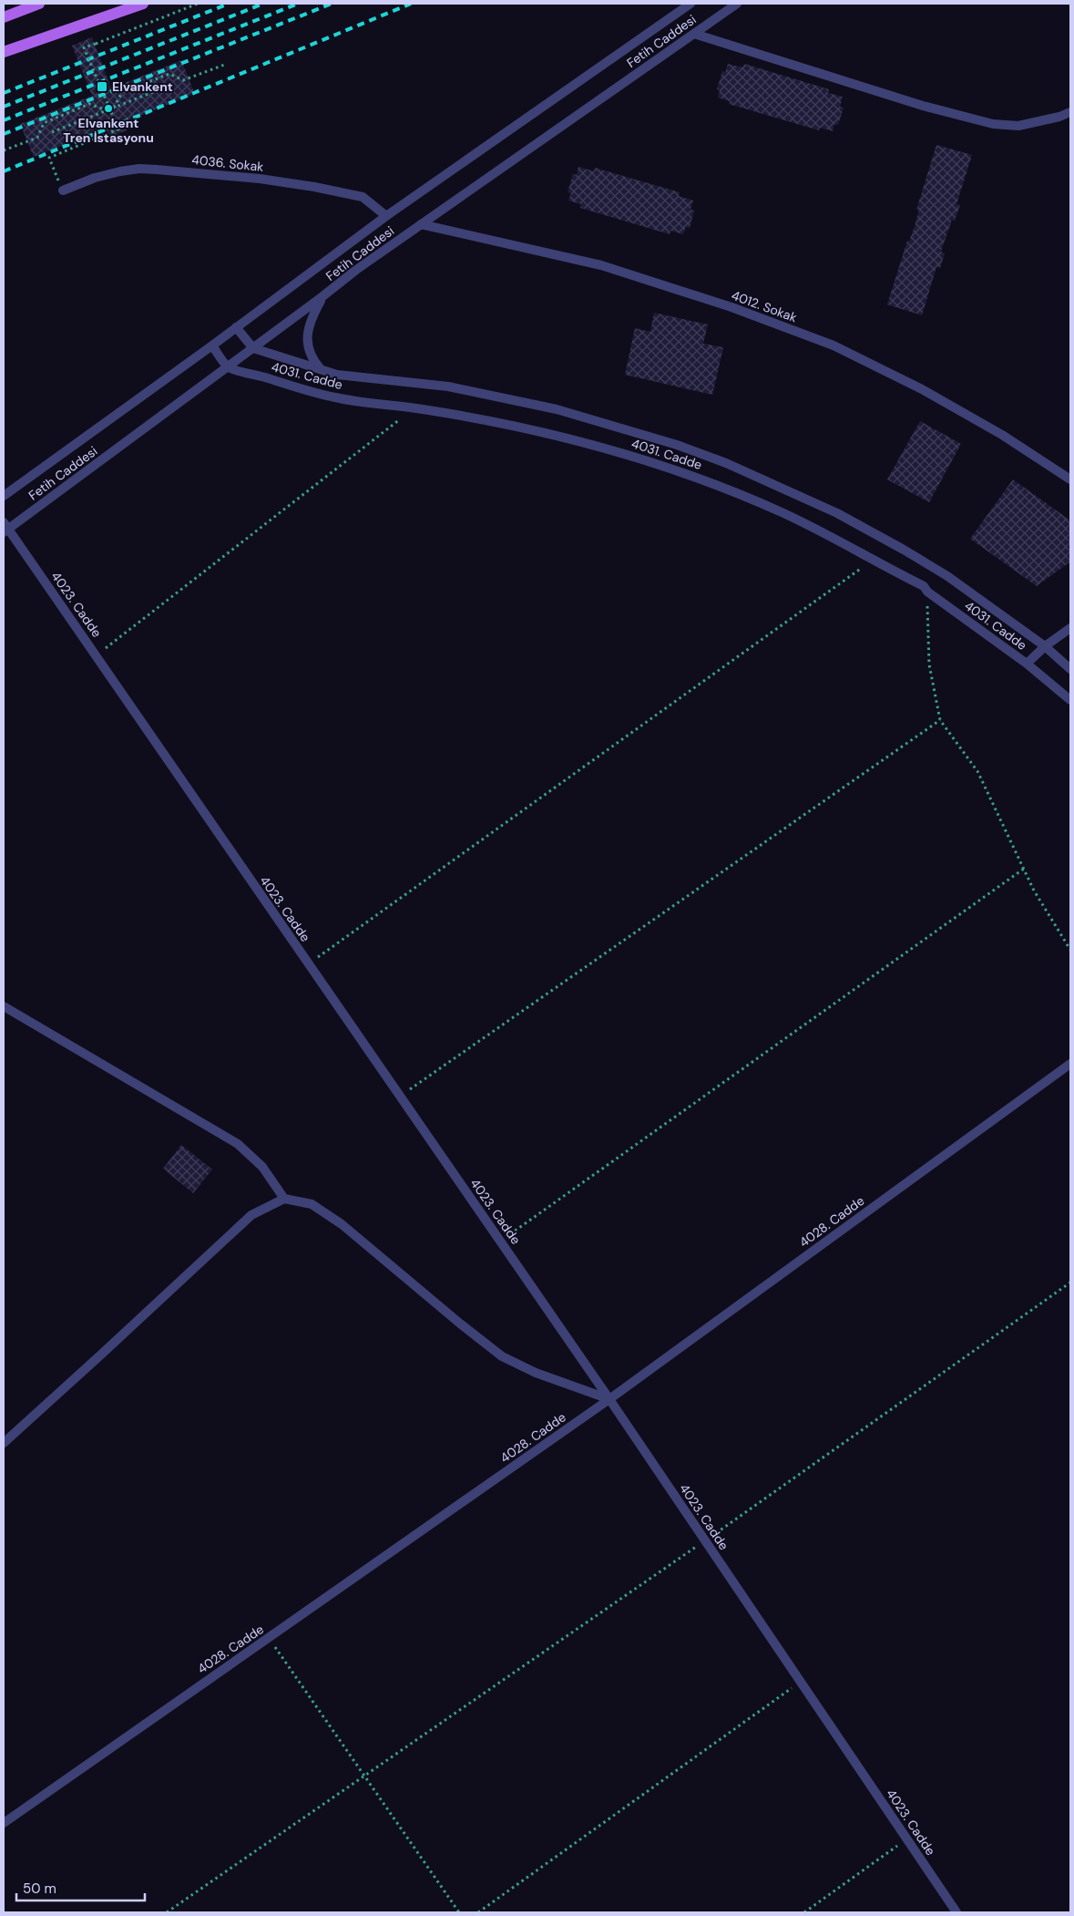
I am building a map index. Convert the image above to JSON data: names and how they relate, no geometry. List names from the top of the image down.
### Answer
{
  "streets": {
    "street": [
      "Fetih Caddesi",
      "4036. Sokak",
      "4012. Sokak",
      "4031. Cadde",
      "4023. Cadde",
      "4028. Cadde"
    ]
  },
  "crossings": [
    ["Fetih Caddesi", "4036. Sokak"],
    ["Fetih Caddesi", "4012. Sokak"],
    ["Fetih Caddesi", "4031. Cadde"],
    ["Fetih Caddesi", "4023. Cadde"],
    ["4023. Cadde", "4028. Cadde"]
  ],
  "places": {
    "transit": ["Elvankent"],
    "other": ["Elvankent Tren İstasyonu"]
  },
  "scale_bar": "50 m"
}
